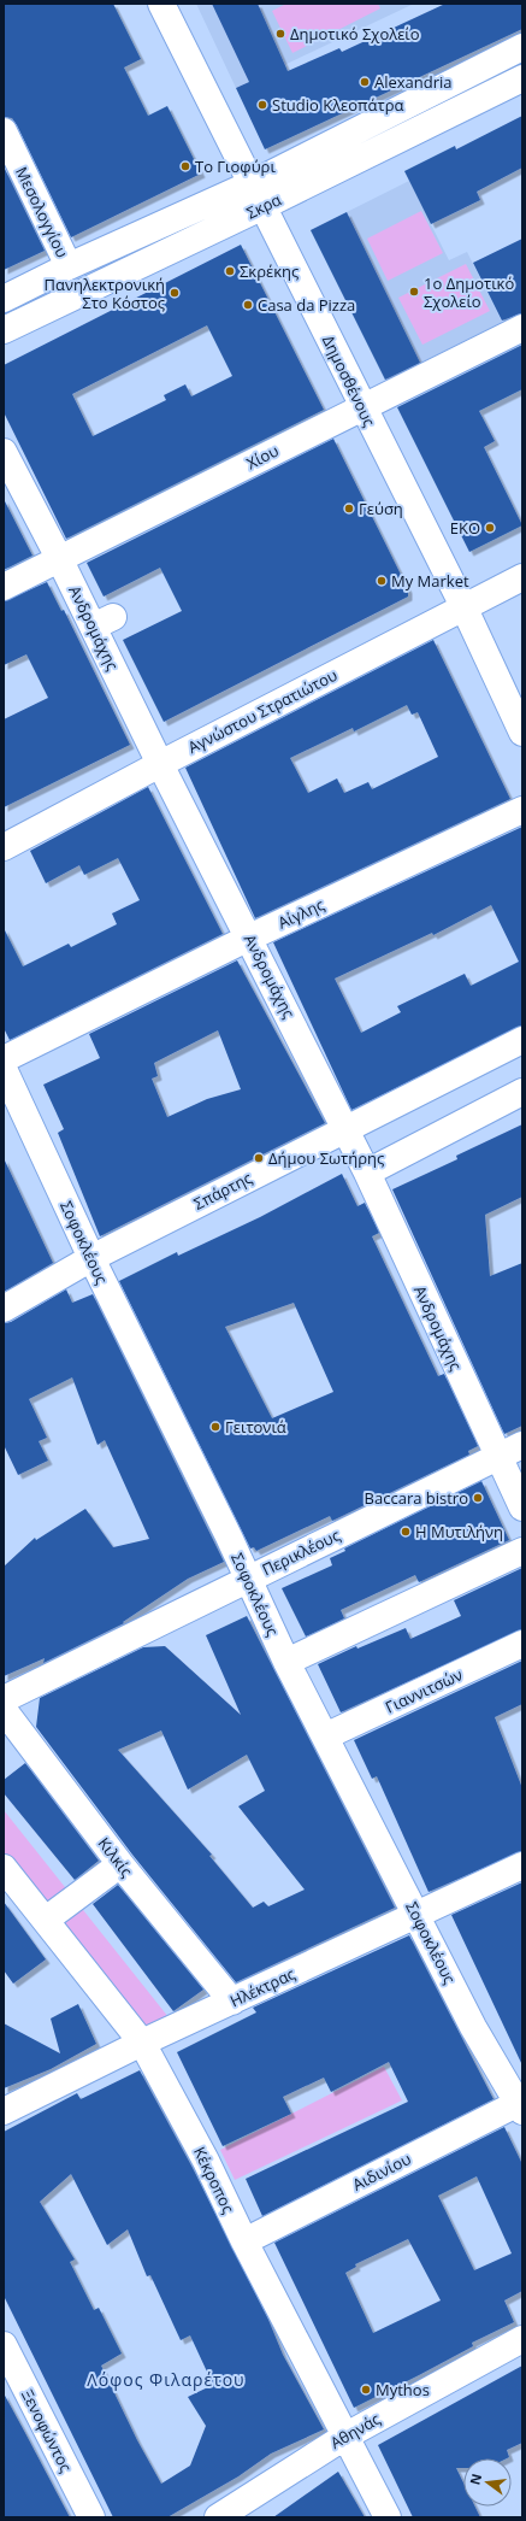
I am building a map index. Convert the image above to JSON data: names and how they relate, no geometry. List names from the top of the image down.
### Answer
{
  "streets": {
    "street": [
      "Σκρα",
      "Μεσολογγίου",
      "Δημοσθένους",
      "Χίου",
      "Ανδρομάχης",
      "Αγνώστου Στρατιώτου",
      "Αίγλης",
      "Σπάρτης",
      "Σοφοκλέους",
      "Περικλέους",
      "Γιαννιτσών",
      "Κιλκίς",
      "Ηλέκτρας",
      "Αιδινίου",
      "Κέκροπος",
      "Ξενοφώντος",
      "Αθηνάς"
    ]
  },
  "crossings": [
    ["Σκρα", "Μεσολογγίου"],
    ["Σκρα", "Δημοσθένους"],
    ["Δημοσθένους", "Χίου"],
    ["Δημοσθένους", "Αγνώστου Στρατιώτου"],
    ["Χίου", "Ανδρομάχης"],
    ["Ανδρομάχης", "Αγνώστου Στρατιώτου"],
    ["Ανδρομάχης", "Αίγλης"],
    ["Ανδρομάχης", "Σπάρτης"],
    ["Ανδρομάχης", "Περικλέους"],
    ["Σπάρτης", "Σοφοκλέους"],
    ["Σοφοκλέους", "Περικλέους"],
    ["Σοφοκλέους", "Γιαννιτσών"],
    ["Σοφοκλέους", "Ηλέκτρας"],
    ["Σοφοκλέους", "Αιδινίου"],
    ["Κιλκίς", "Ηλέκτρας"],
    ["Ηλέκτρας", "Κέκροπος"],
    ["Αιδινίου", "Κέκροπος"],
    ["Κέκροπος", "Αθηνάς"]
  ],
  "districts": ["Λόφος Φιλαρέτου"],
  "places": [
    "Δημοτικό Σχολείο",
    "Alexandria",
    "Studio Κλεοπάτρα",
    "Το Γιοφύρι",
    "Σκρέκης",
    "1o Δημοτικό Σχολείο",
    "Πανηλεκτρονική Στο Κόστος",
    "Casa da Pizza",
    "Γεύση",
    "EKO",
    "My Market",
    "Δήμου Σωτήρης",
    "Γειτονιά",
    "Baccara bistro",
    "Η Μυτιλήνη",
    "Mythos"
  ],
  "north": "left"
}
